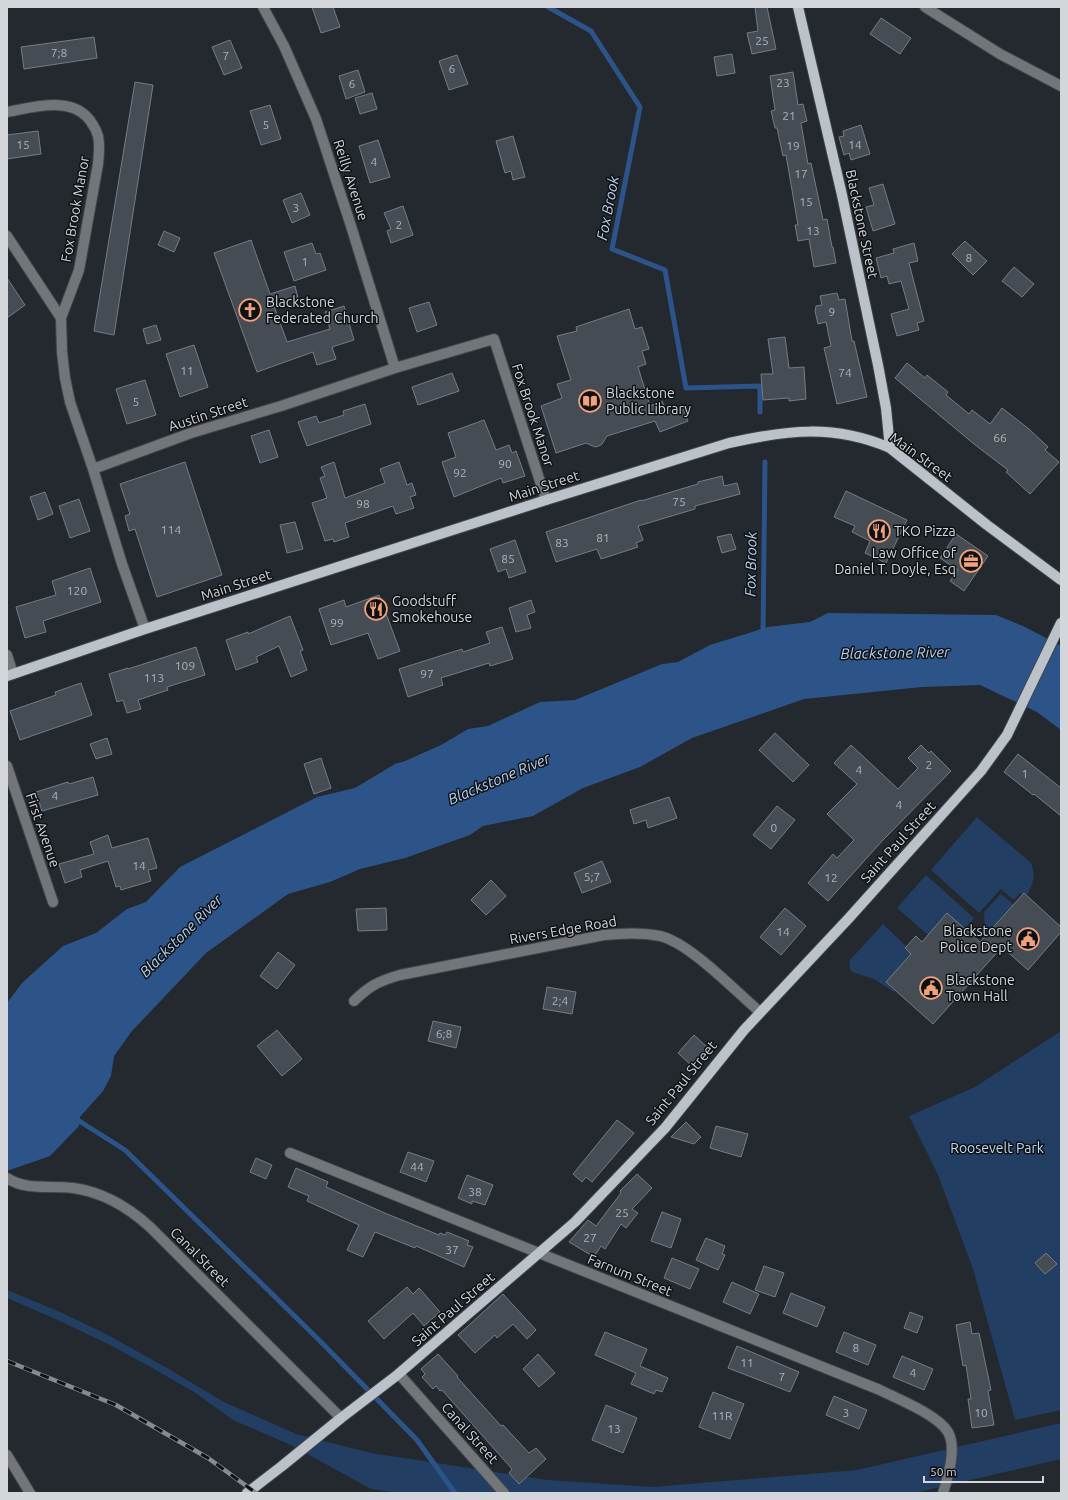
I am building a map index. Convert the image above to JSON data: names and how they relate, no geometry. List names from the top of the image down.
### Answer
{
  "streets": {
    "main road": ["Blackstone Street", "Main Street", "Saint Paul Street"],
    "street": [
      "Reilly Avenue",
      "Fox Brook Manor",
      "Austin Street",
      "First Avenue",
      "Rivers Edge Road",
      "Canal Street",
      "Farnum Street"
    ]
  },
  "crossings": [
    ["Reilly Avenue", "Austin Street"],
    ["Fox Brook Manor", "Austin Street"],
    ["Fox Brook Manor", "Main Street"],
    ["Blackstone Street", "Main Street"],
    ["Saint Paul Street", "Rivers Edge Road"],
    ["Saint Paul Street", "Canal Street"],
    ["Saint Paul Street", "Farnum Street"]
  ],
  "water": ["Fox Brook", "Blackstone River"],
  "parks": ["Roosevelt Park"],
  "places": {
    "church": ["Blackstone Federated Church"],
    "library": ["Blackstone Public Library"],
    "restaurant": ["TKO Pizza", "Goodstuff Smokehouse"],
    "office": ["Law Office of Daniel T. Doyle, Esq"],
    "public building": ["Blackstone Police Dept", "Blackstone Town Hall"]
  },
  "house_numbers": [
    "25",
    "7;8",
    "7",
    "6",
    "23",
    "6",
    "21",
    "5",
    "15",
    "14",
    "19",
    "4",
    "17",
    "15",
    "3",
    "2",
    "13",
    "8",
    "1",
    "9",
    "11",
    "74",
    "5",
    "66",
    "90",
    "92",
    "75",
    "98",
    "114",
    "81",
    "83",
    "85",
    "120",
    "99",
    "109",
    "97",
    "113",
    "2",
    "4",
    "1",
    "4",
    "4",
    "0",
    "14",
    "5;7",
    "12",
    "14",
    "2;4",
    "6;8",
    "44",
    "38",
    "25",
    "27",
    "37",
    "8",
    "11",
    "4",
    "7",
    "3",
    "10",
    "11R",
    "13"
  ],
  "scale_bar": "50 m"
}
